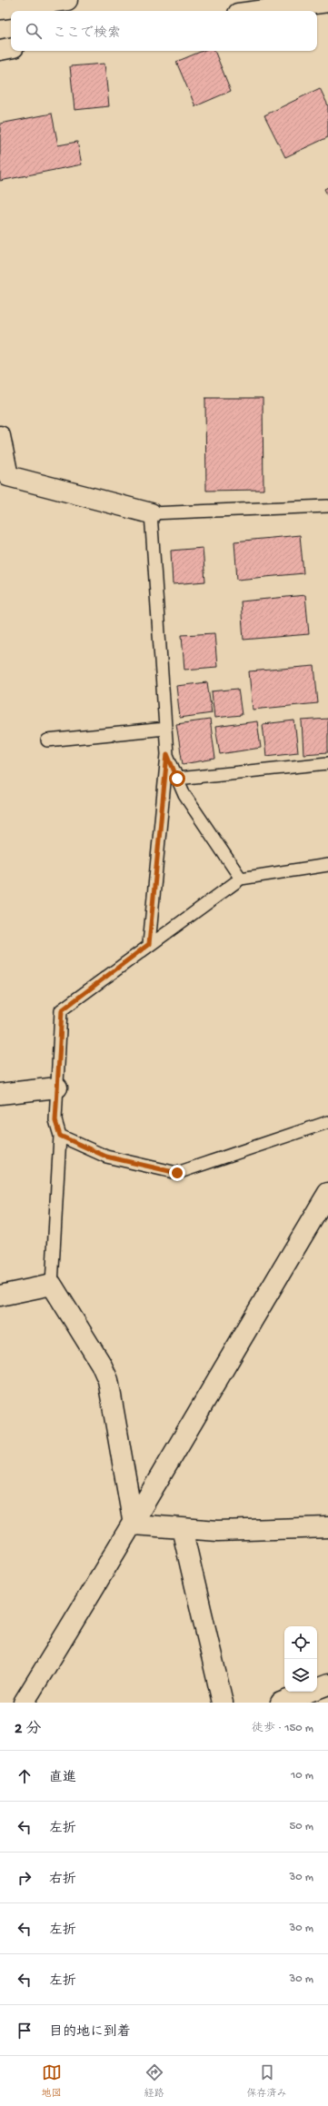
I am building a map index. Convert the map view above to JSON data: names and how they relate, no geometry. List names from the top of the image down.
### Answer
{
  "page": {
    "search": "ここで検索",
    "heading": ["2 分", "徒歩 · 150 m"],
    "list": [
      ["直進", "10 m"],
      ["左折", "50 m"],
      ["右折", "30 m"],
      ["左折", "30 m"],
      ["左折", "30 m"],
      "目的地に到着"
    ],
    "nav": ["地図", "経路", "保存済み"]
  }
}
